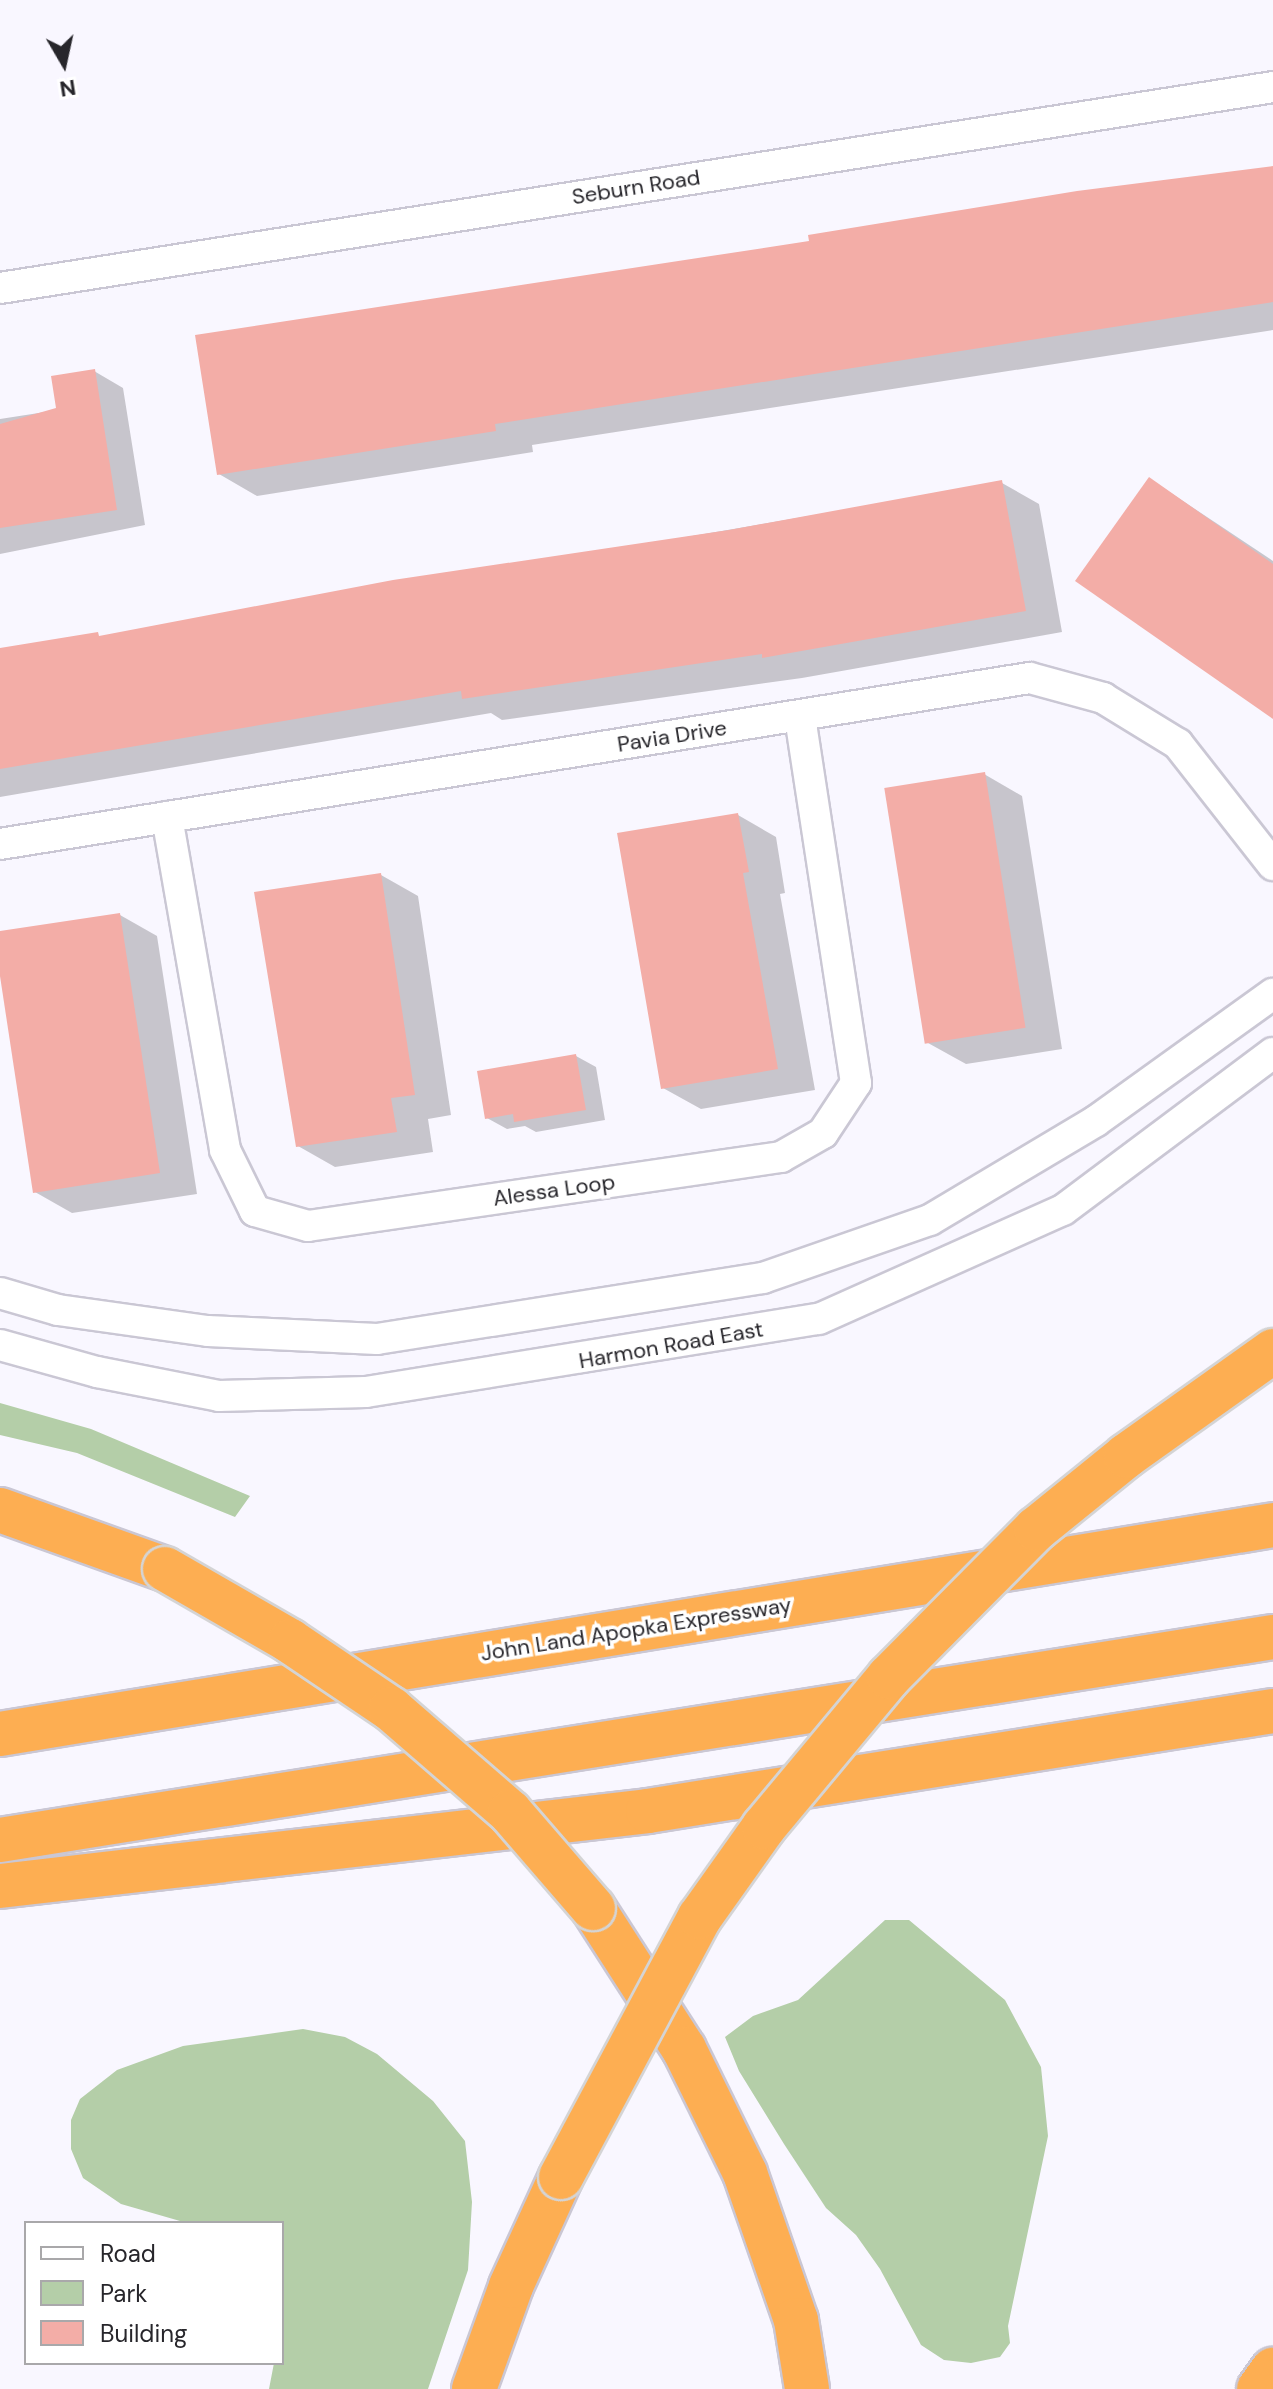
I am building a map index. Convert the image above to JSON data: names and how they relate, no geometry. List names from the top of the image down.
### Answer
{
  "streets": {
    "highway": ["John Land Apopka Expressway"],
    "street": [
      "Seburn Road",
      "Pavia Drive",
      "Alessa Loop",
      "Harmon Road East"
    ]
  },
  "crossings": [
    ["Pavia Drive", "Alessa Loop"]
  ],
  "legend": ["Road", "Park", "Building"],
  "north": "bottom"
}
